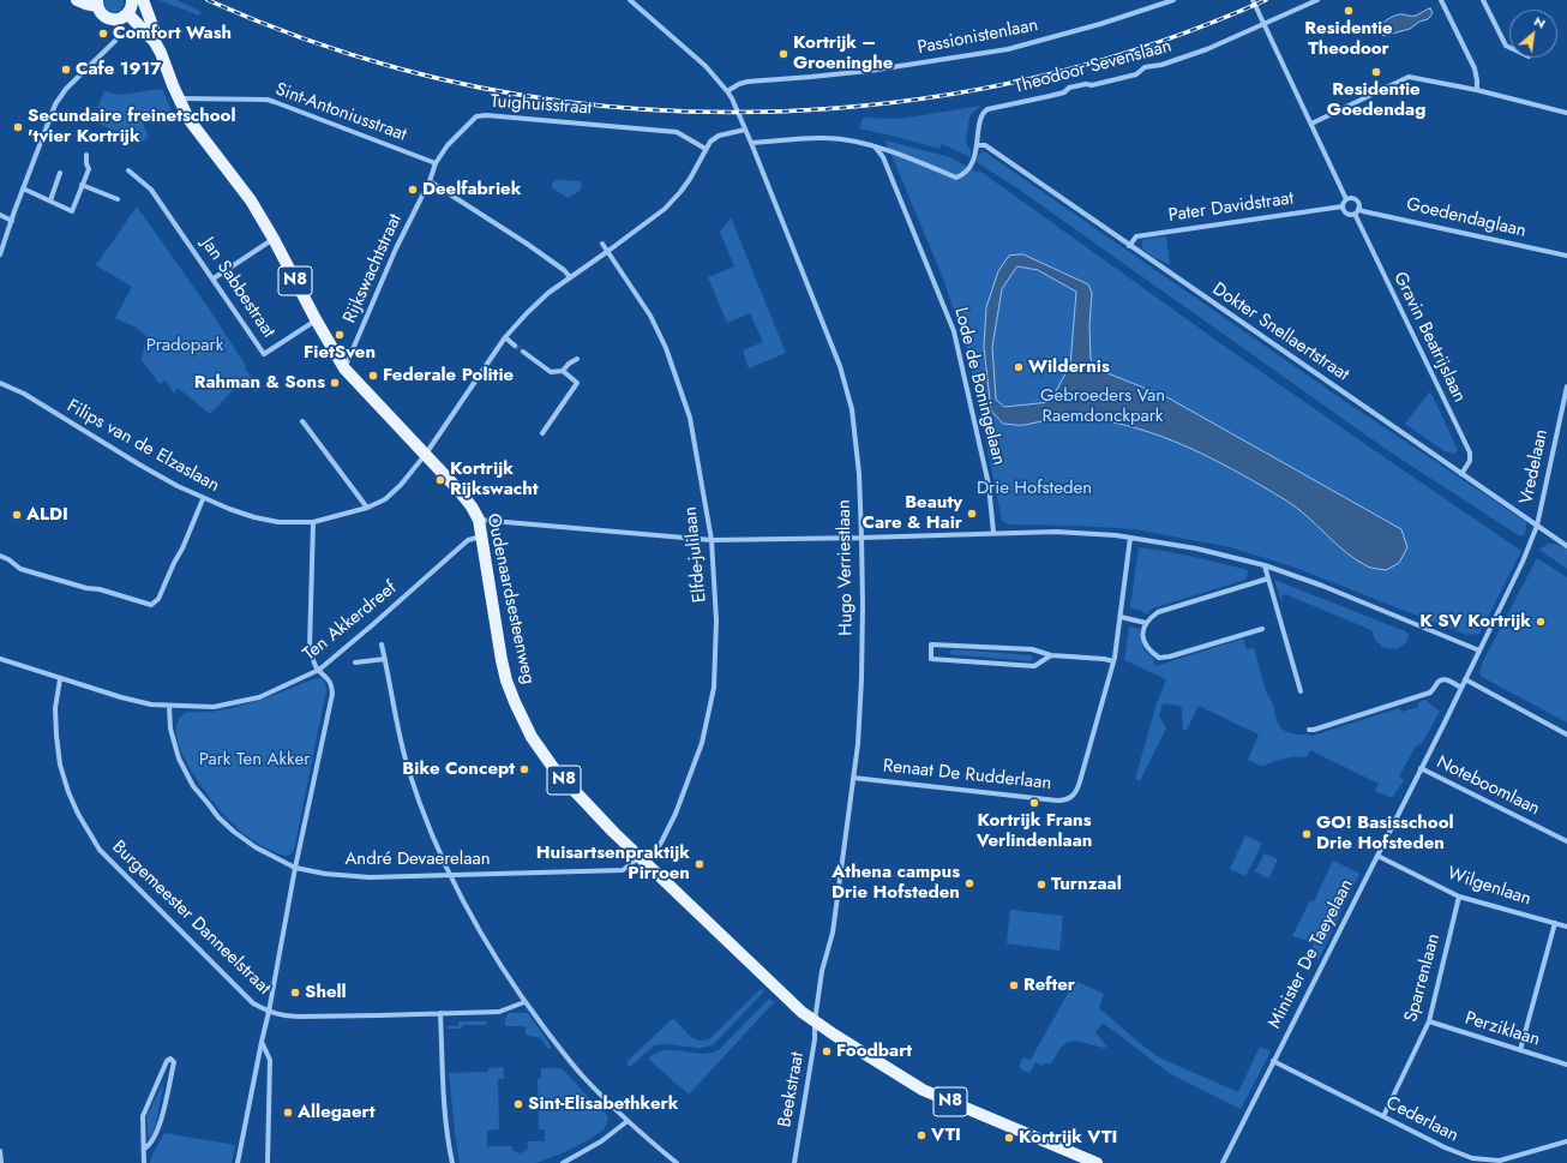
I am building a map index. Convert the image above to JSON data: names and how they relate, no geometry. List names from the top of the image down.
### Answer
{
  "streets": {
    "main road": ["N8", "Oudenaardsesteenweg"],
    "street": [
      "Passionistenlaan",
      "Theodoor Sevenslaan",
      "Tuighuisstraat",
      "Sint-Antoniusstraat",
      "Pater Davidstraat",
      "Goedendaglaan",
      "Rijkswachtstraat",
      "Jan Sabbestraat",
      "Dokter Snellaertstraat",
      "Gravin Beatrijslaan",
      "Lode de Boningelaan",
      "Filips van de Elzaslaan",
      "Vredelaan",
      "Elfde-julilaan",
      "Hugo Verriestlaan",
      "Ten Akkerdreef",
      "Renaat De Rudderlaan",
      "Noteboomlaan",
      "André Devaerelaan",
      "Wilgenlaan",
      "Burgemeester Danneelstraat",
      "Minister De Taeyelaan",
      "Sparrenlaan",
      "Perziklaan",
      "Beekstraat",
      "Cederlaan"
    ]
  },
  "crossings": [
    ["Passionistenlaan", "Hugo Verriestlaan"],
    ["Theodoor Sevenslaan", "Dokter Snellaertstraat"],
    ["Theodoor Sevenslaan", "Lode de Boningelaan"],
    ["Tuighuisstraat", "Sint-Antoniusstraat"],
    ["Tuighuisstraat", "Rijkswachtstraat"],
    ["Tuighuisstraat", "Filips van de Elzaslaan"],
    ["Sint-Antoniusstraat", "N8"],
    ["Pater Davidstraat", "Goedendaglaan"],
    ["Pater Davidstraat", "Dokter Snellaertstraat"],
    ["Pater Davidstraat", "Gravin Beatrijslaan"],
    ["Goedendaglaan", "Gravin Beatrijslaan"],
    ["Rijkswachtstraat", "N8"],
    ["N8", "Jan Sabbestraat"],
    ["N8", "Filips van de Elzaslaan"],
    ["N8", "Oudenaardsesteenweg"],
    ["Dokter Snellaertstraat", "Gravin Beatrijslaan"],
    ["Dokter Snellaertstraat", "Vredelaan"],
    ["Filips van de Elzaslaan", "Elfde-julilaan"],
    ["Filips van de Elzaslaan", "Oudenaardsesteenweg"],
    ["Vredelaan", "Minister De Taeyelaan"],
    ["Elfde-julilaan", "Oudenaardsesteenweg"],
    ["Elfde-julilaan", "André Devaerelaan"],
    ["Hugo Verriestlaan", "Oudenaardsesteenweg"],
    ["Hugo Verriestlaan", "Renaat De Rudderlaan"],
    ["Hugo Verriestlaan", "Beekstraat"],
    ["Oudenaardsesteenweg", "Ten Akkerdreef"],
    ["Oudenaardsesteenweg", "André Devaerelaan"],
    ["Oudenaardsesteenweg", "Beekstraat"],
    ["Ten Akkerdreef", "André Devaerelaan"],
    ["Ten Akkerdreef", "Burgemeester Danneelstraat"],
    ["Noteboomlaan", "Minister De Taeyelaan"],
    ["Wilgenlaan", "Minister De Taeyelaan"],
    ["Wilgenlaan", "Sparrenlaan"],
    ["Minister De Taeyelaan", "Cederlaan"],
    ["Sparrenlaan", "Perziklaan"],
    ["Sparrenlaan", "Cederlaan"]
  ],
  "parks": [
    "Pradopark",
    "Gebroeders Van Raemdonckpark",
    "Drie Hofsteden",
    "Park Ten Akker"
  ],
  "places": [
    "Residentie Theodoor",
    "Comfort Wash",
    "Kortrijk – Groeninghe",
    "Cafe 1917",
    "Residentie Goedendag",
    "Secundaire freinetschool 'tvier Kortrijk",
    "Deelfabriek",
    "FietSven",
    "Wildernis",
    "Federale Politie",
    "Rahman & Sons",
    "Kortrijk Rijkswacht",
    "Beauty Care & Hair",
    "ALDI",
    "K SV Kortrijk",
    "Bike Concept",
    "Kortrijk Frans Verlindenlaan",
    "GO! Basisschool Drie Hofsteden",
    "Huisartsenpraktijk Pirroen",
    "Athena campus Drie Hofsteden",
    "Turnzaal",
    "Refter",
    "Shell",
    "Foodbart",
    "Sint-Elisabethkerk",
    "Allegaert",
    "VTI",
    "Kortrijk VTI"
  ],
  "north": "top right"
}
